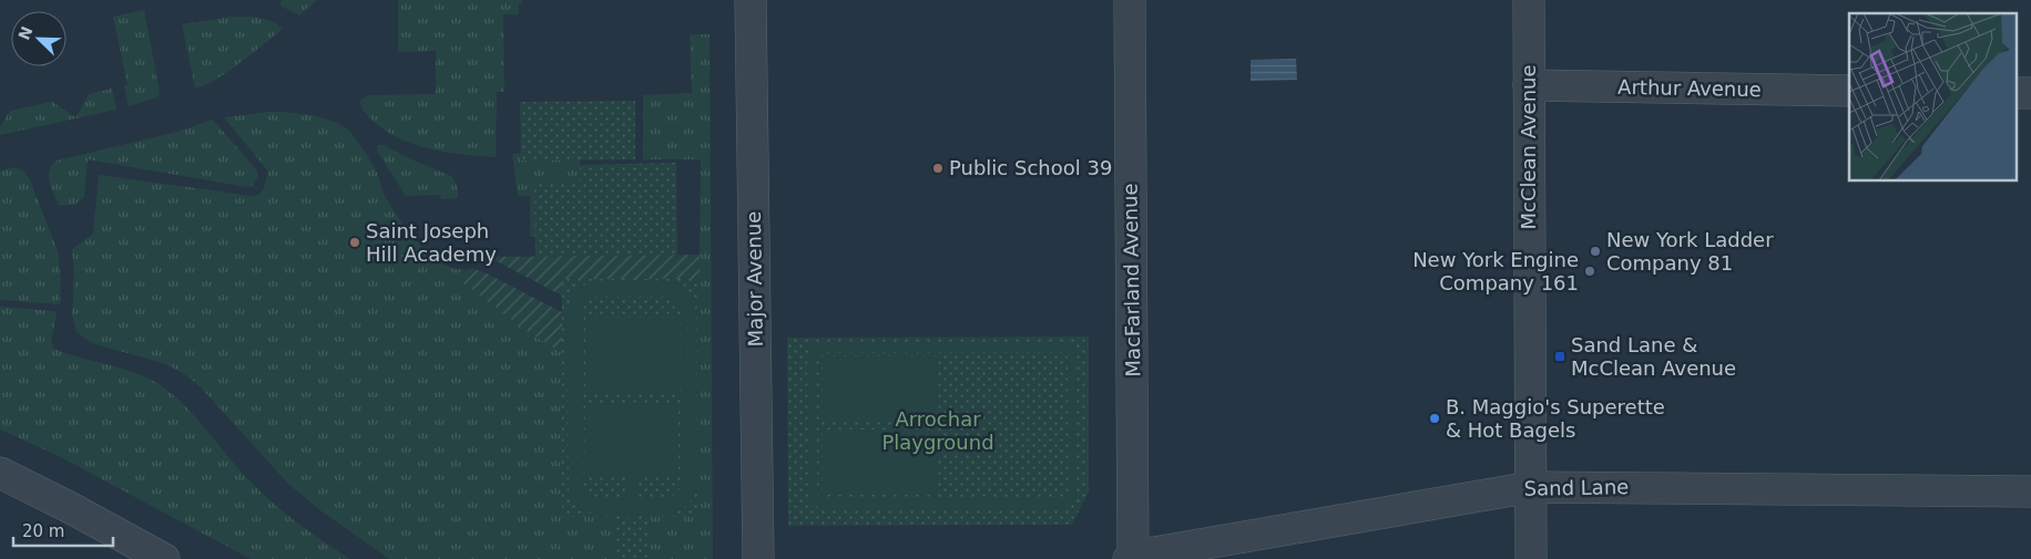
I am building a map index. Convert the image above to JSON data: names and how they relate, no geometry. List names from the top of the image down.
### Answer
{
  "streets": {
    "street": [
      "Arthur Avenue",
      "McClean Avenue",
      "Major Avenue",
      "MacFarland Avenue",
      "Sand Lane"
    ]
  },
  "crossings": [
    ["Arthur Avenue", "McClean Avenue"],
    ["McClean Avenue", "Sand Lane"],
    ["MacFarland Avenue", "Sand Lane"]
  ],
  "parks": ["Arrochar Playground"],
  "places": {
    "other": [
      "Public School 39",
      "Saint Joseph Hill Academy",
      "New York Ladder Company 81",
      "New York Engine Company 161",
      "B. Maggio's Superette & Hot Bagels"
    ],
    "transit": ["Sand Lane & McClean Avenue"]
  },
  "scale_bar": "20 m",
  "north": "top left"
}
